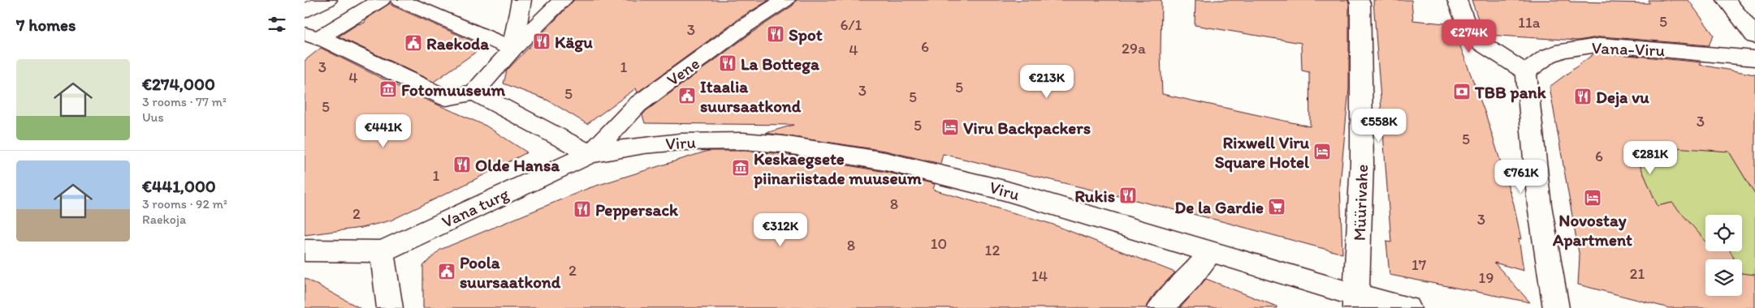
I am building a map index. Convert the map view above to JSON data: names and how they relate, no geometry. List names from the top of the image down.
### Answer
{
  "streets": {
    "street": [
      "Vana-Viru",
      "Vene",
      "Viru",
      "Müürivahe",
      "Vana turg"
    ]
  },
  "crossings": [
    ["Vene", "Viru"],
    ["Vene", "Vana turg"],
    ["Viru", "Müürivahe"],
    ["Viru", "Vana turg"]
  ],
  "places": {
    "restaurant": [
      "Spot",
      "Kägu",
      "La Bottega",
      "Deja vu",
      "Olde Hansa",
      "Rukis",
      "Peppersack"
    ],
    "public building": ["Raekoda", "Itaalia suursaatkond", "Poola suursaatkond"],
    "museum": ["Fotomuuseum", "Keskaegsete piinariistade muuseum"],
    "bank": ["TBB pank"],
    "hotel": ["Viru Backpackers", "Rixwell Viru Square Hotel", "Novostay Apartment"],
    "supermarket": ["De la Gardie"]
  },
  "house_numbers": [
    "5",
    "11a",
    "6/1",
    "3",
    "6",
    "29a",
    "4",
    "3",
    "1",
    "4",
    "5",
    "3",
    "5",
    "5",
    "5",
    "3",
    "5",
    "5",
    "6",
    "1",
    "8",
    "2",
    "3",
    "10",
    "8",
    "12",
    "17",
    "2",
    "21",
    "14",
    "19"
  ],
  "page": {
    "heading": "7 homes",
    "price": [
      "€274K",
      "€213K",
      "€558K",
      "€441K",
      "€281K",
      "€761K",
      "€312K"
    ],
    "list": [
      {
        "name": "€274,000",
        "note": "3 rooms · 77 m² · Uus"
      },
      {
        "name": "€441,000",
        "note": "3 rooms · 92 m² · Raekoja"
      }
    ]
  }
}
